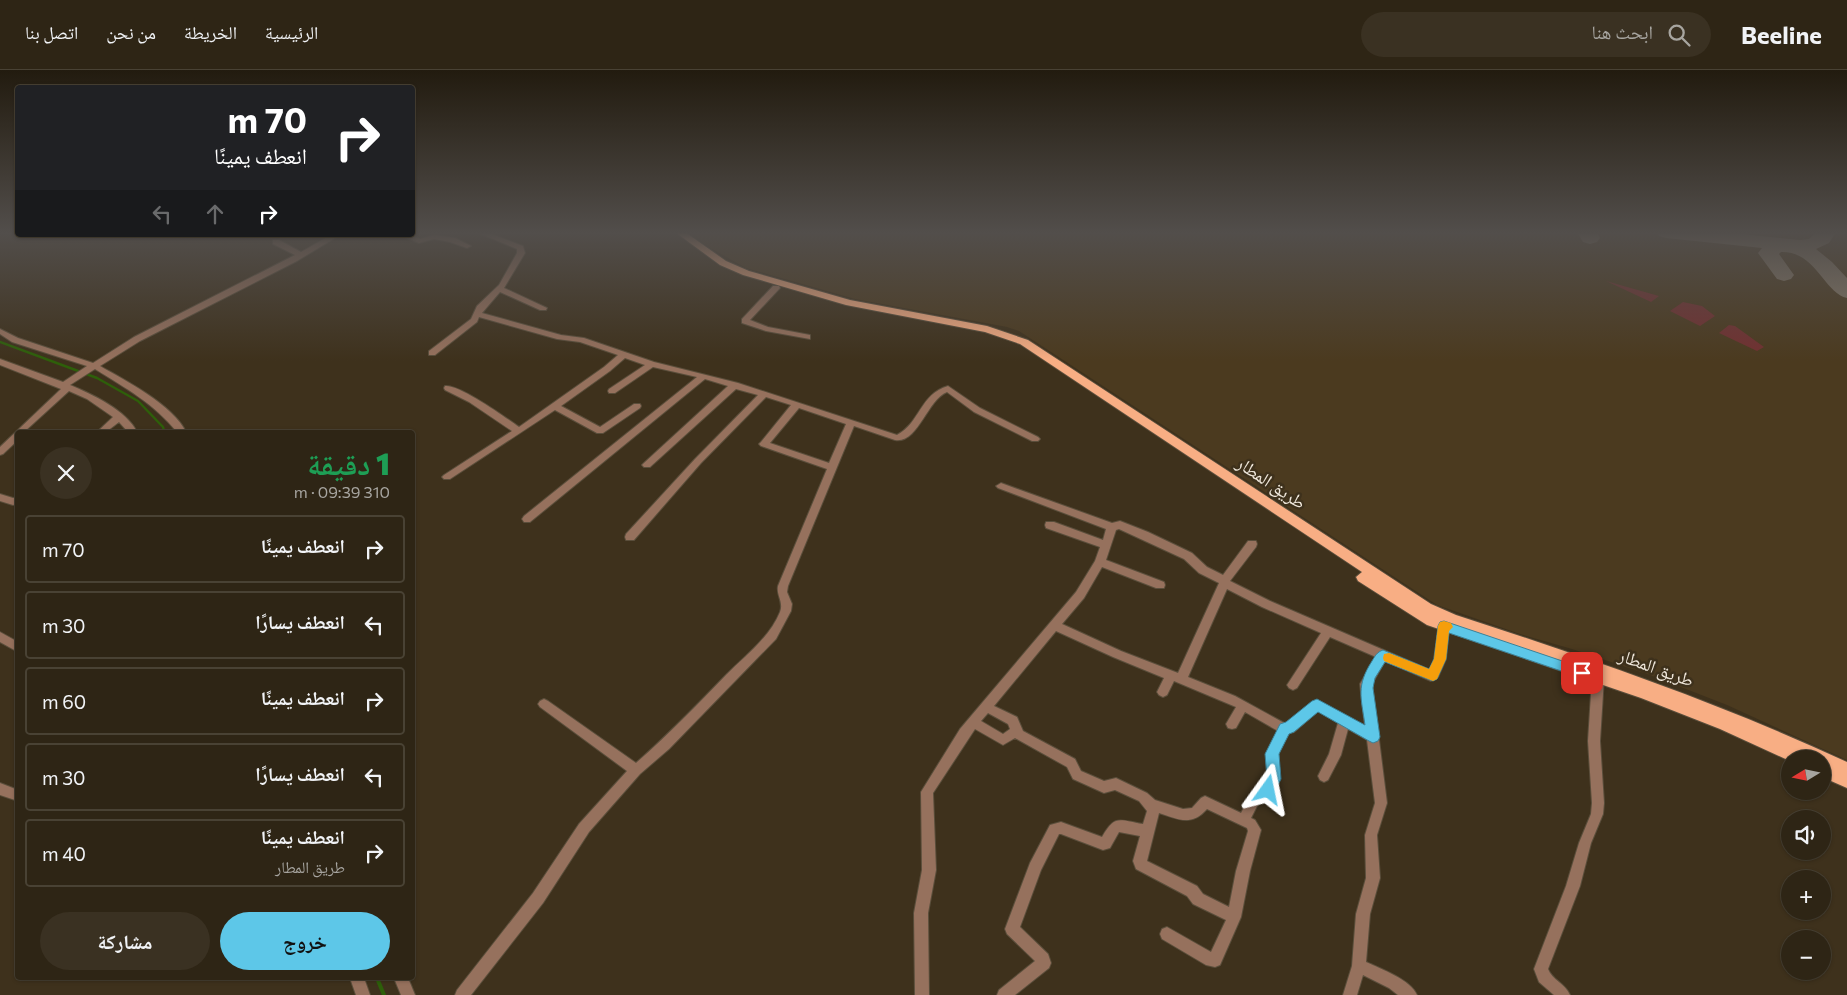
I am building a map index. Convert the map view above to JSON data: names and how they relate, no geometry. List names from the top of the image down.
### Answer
{
  "streets": {
    "main road": ["طريق المطار"]
  },
  "north": "left",
  "page": {
    "header": "Beeline",
    "search": "ابحث هنا",
    "nav": [
      "الرئيسية",
      "الخريطة",
      "من نحن",
      "اتصل بنا"
    ],
    "turn": ["70 m", "انعطف يمينًا"],
    "heading": ["1 دقيقة", "310 m · 09:39"],
    "list": [
      {
        "name": "انعطف يمينًا",
        "value": "70 m"
      },
      {
        "name": "انعطف يسارًا",
        "value": "30 m"
      },
      {
        "name": "انعطف يمينًا",
        "value": "60 m"
      },
      {
        "name": "انعطف يسارًا",
        "value": "30 m"
      },
      {
        "name": "انعطف يمينًا",
        "note": "طريق المطار",
        "value": "40 m"
      }
    ],
    "map_buttons": ["+", "−"],
    "buttons": ["خروج", "مشاركة"]
  }
}
